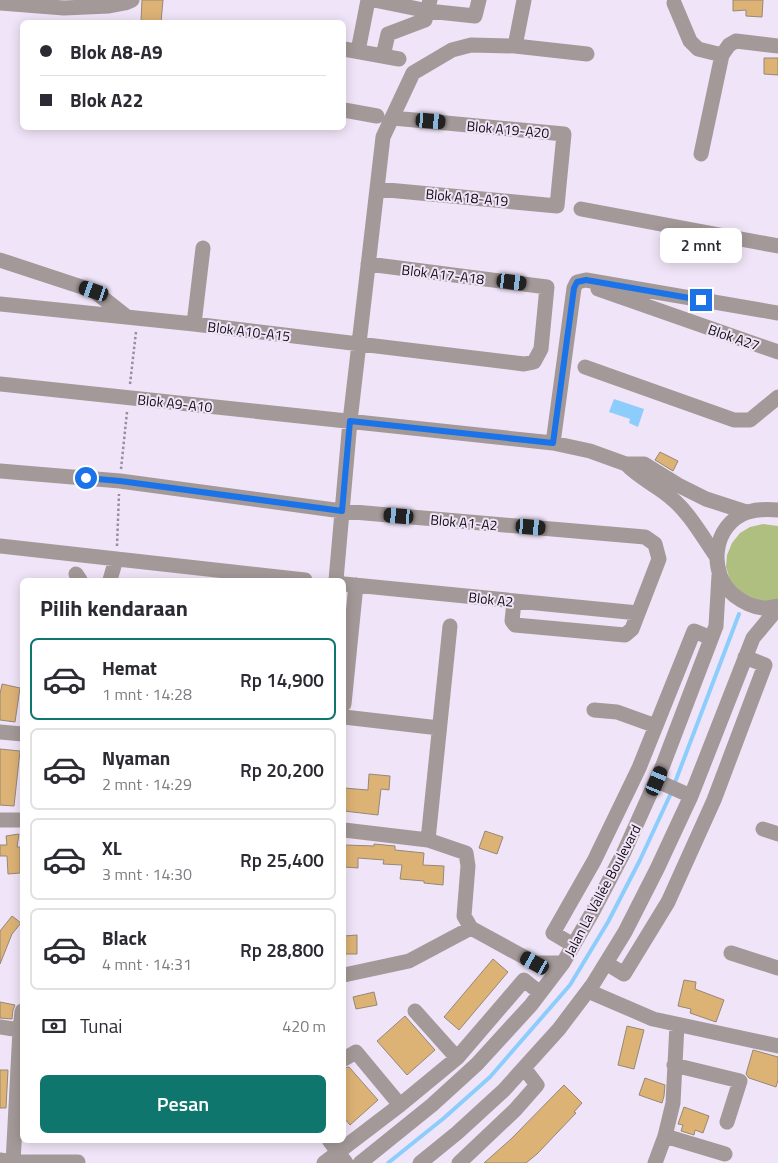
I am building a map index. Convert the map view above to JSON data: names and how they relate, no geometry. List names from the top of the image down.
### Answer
{
  "streets": {
    "street": [
      "Blok A19-A20",
      "Blok A18-A19",
      "Blok A17-A18",
      "Blok A10-A15",
      "Blok A27",
      "Blok A9-A10",
      "Blok A1-A2",
      "Blok A2",
      "Jalan La Vallée Boulevard"
    ]
  },
  "crossings": [
    ["Blok A19-A20", "Blok A18-A19"],
    ["Blok A17-A18", "Blok A10-A15"],
    ["Blok A1-A2", "Blok A2"]
  ],
  "page": {
    "banner": ["Blok A8-A9", "Blok A22"],
    "bubble": "2 mnt",
    "heading": "Pilih kendaraan",
    "list": [
      {
        "name": "Hemat",
        "note": "1 mnt · 14:28",
        "value": "Rp 14,900"
      },
      {
        "name": "Nyaman",
        "note": "2 mnt · 14:29",
        "value": "Rp 20,200"
      },
      {
        "name": "XL",
        "note": "3 mnt · 14:30",
        "value": "Rp 25,400"
      },
      {
        "name": "Black",
        "note": "4 mnt · 14:31",
        "value": "Rp 28,800"
      }
    ],
    "pay": ["Tunai", "420 m"],
    "buttons": "Pesan"
  }
}
